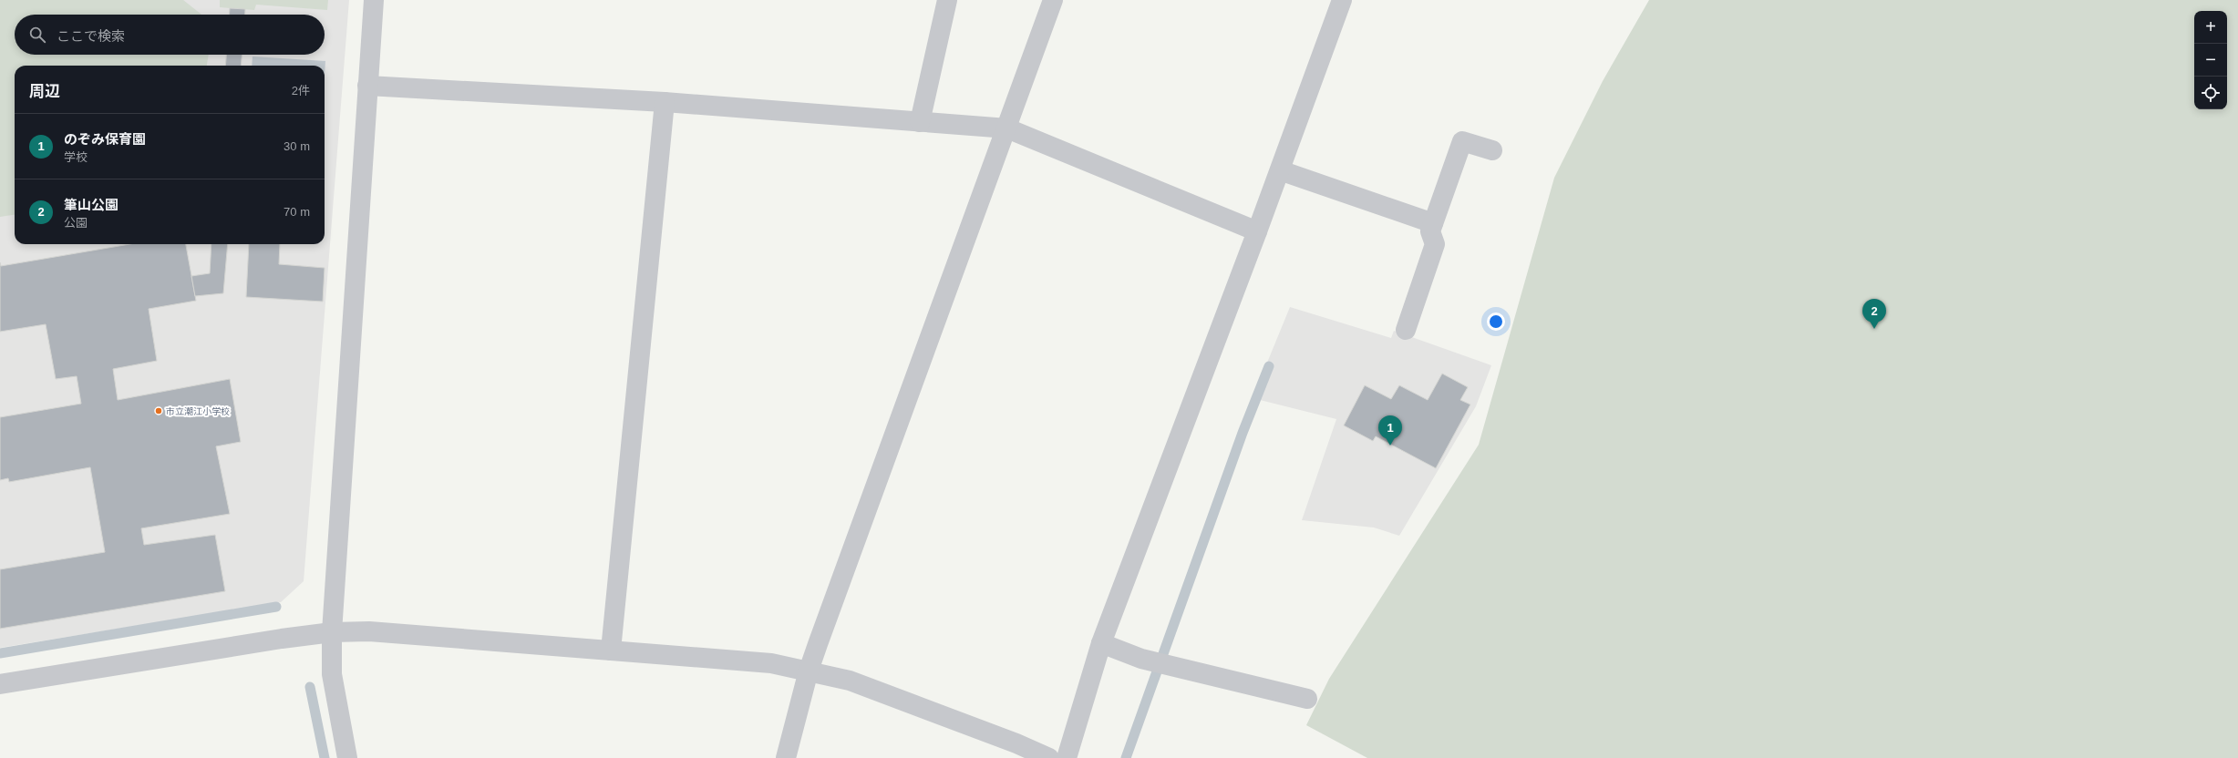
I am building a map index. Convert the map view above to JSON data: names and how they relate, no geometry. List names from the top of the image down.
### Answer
{
  "places": ["市立潮江小学校"],
  "page": {
    "map_buttons": ["+", "−"],
    "search": "ここで検索",
    "heading": ["周辺", "2件"],
    "list": [
      {
        "mark": "1",
        "name": "のぞみ保育園",
        "note": "学校",
        "value": "30 m"
      },
      {
        "mark": "2",
        "name": "筆山公園",
        "note": "公園",
        "value": "70 m"
      }
    ],
    "pins": ["2", "1"]
  }
}
